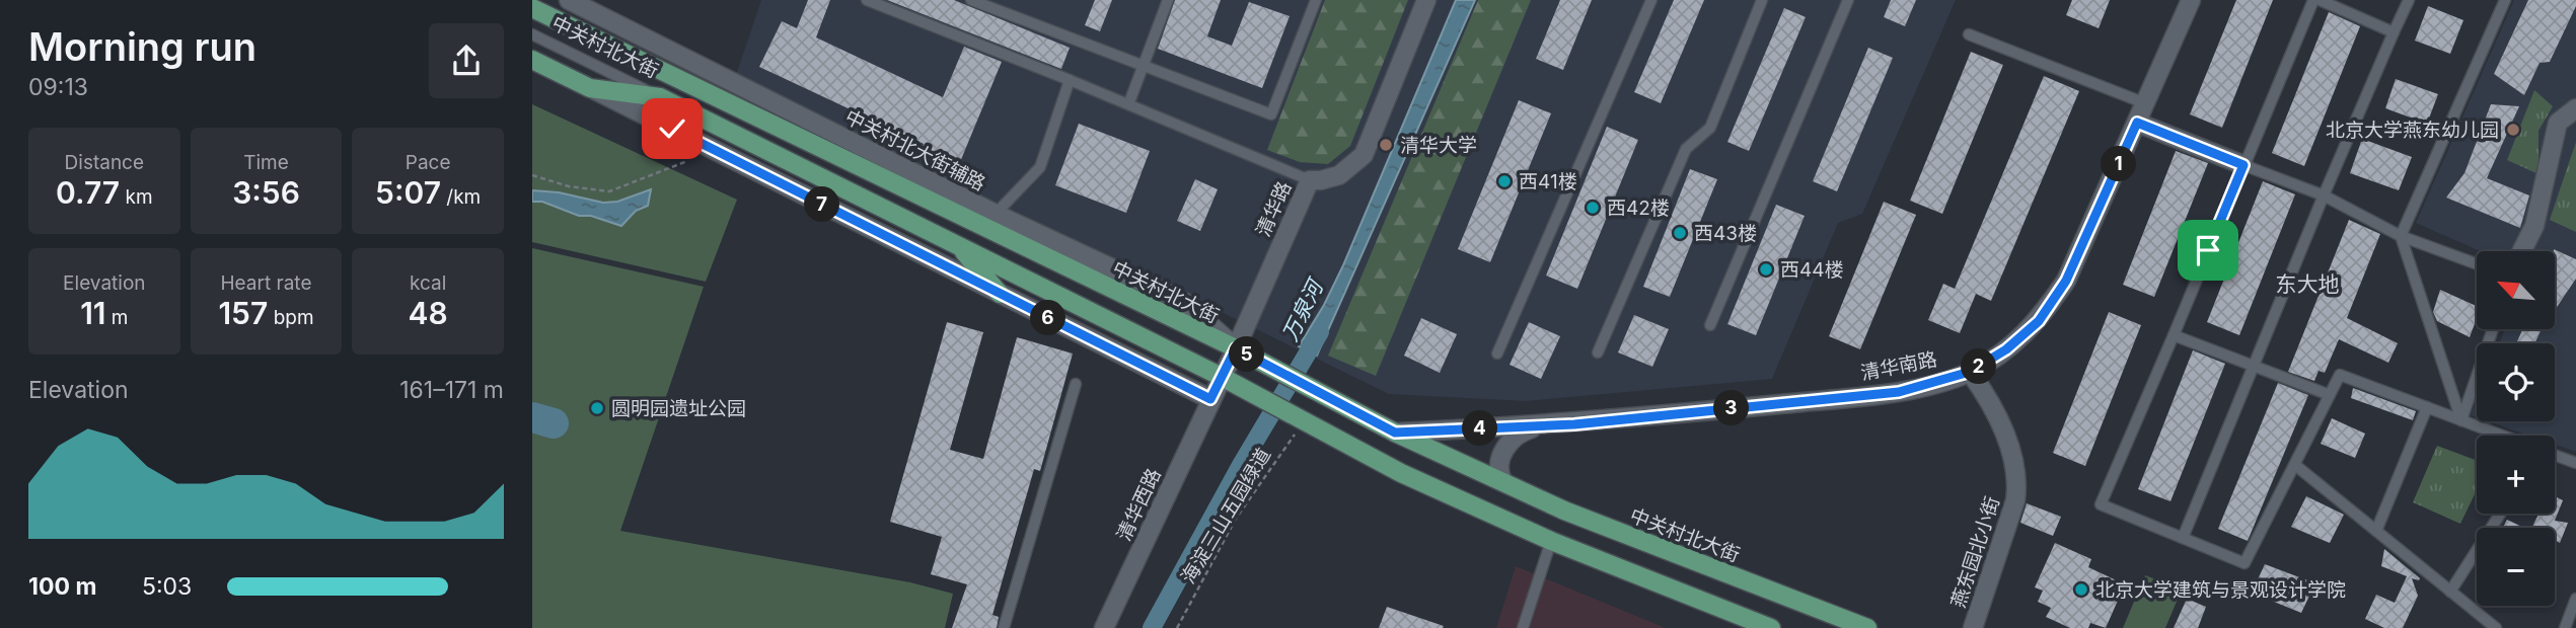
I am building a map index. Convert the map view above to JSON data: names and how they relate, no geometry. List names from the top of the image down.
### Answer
{
  "streets": {
    "main road": ["中关村北大街"],
    "street": [
      "中关村北大街辅路",
      "清华路",
      "清华南路",
      "清华西路",
      "燕东园北小街"
    ],
    "path": ["海淀三山五园绿道"]
  },
  "crossings": [
    ["中关村北大街", "中关村北大街辅路"],
    ["中关村北大街", "清华路"],
    ["中关村北大街", "清华南路"],
    ["中关村北大街", "清华西路"],
    ["中关村北大街", "海淀三山五园绿道"],
    ["中关村北大街辅路", "清华路"],
    ["清华路", "清华西路"],
    ["清华南路", "燕东园北小街"]
  ],
  "districts": ["东大地"],
  "water": ["万泉河"],
  "places": [
    "北京大学燕东幼儿园",
    "清华大学",
    "西41楼",
    "西42楼",
    "西43楼",
    "西44楼",
    "圆明园遗址公园",
    "北京大学建筑与景观设计学院"
  ],
  "north": "top left",
  "page": {
    "heading": ["Morning run", "09:13"],
    "stats": [
      ["Distance", "0.77 km"],
      ["Time", "3:56"],
      ["Pace", "5:07 /km"],
      ["Elevation", "11 m"],
      ["Heart rate", "157 bpm"],
      ["kcal", "48"]
    ],
    "pins": [
      "1",
      "7",
      "6",
      "5",
      "2",
      "3",
      "4"
    ],
    "map_buttons": ["+", "−"],
    "chart": ["Elevation", "161–171 m"],
    "list": [
      {
        "name": "100 m",
        "note": "5:03"
      }
    ]
  }
}
